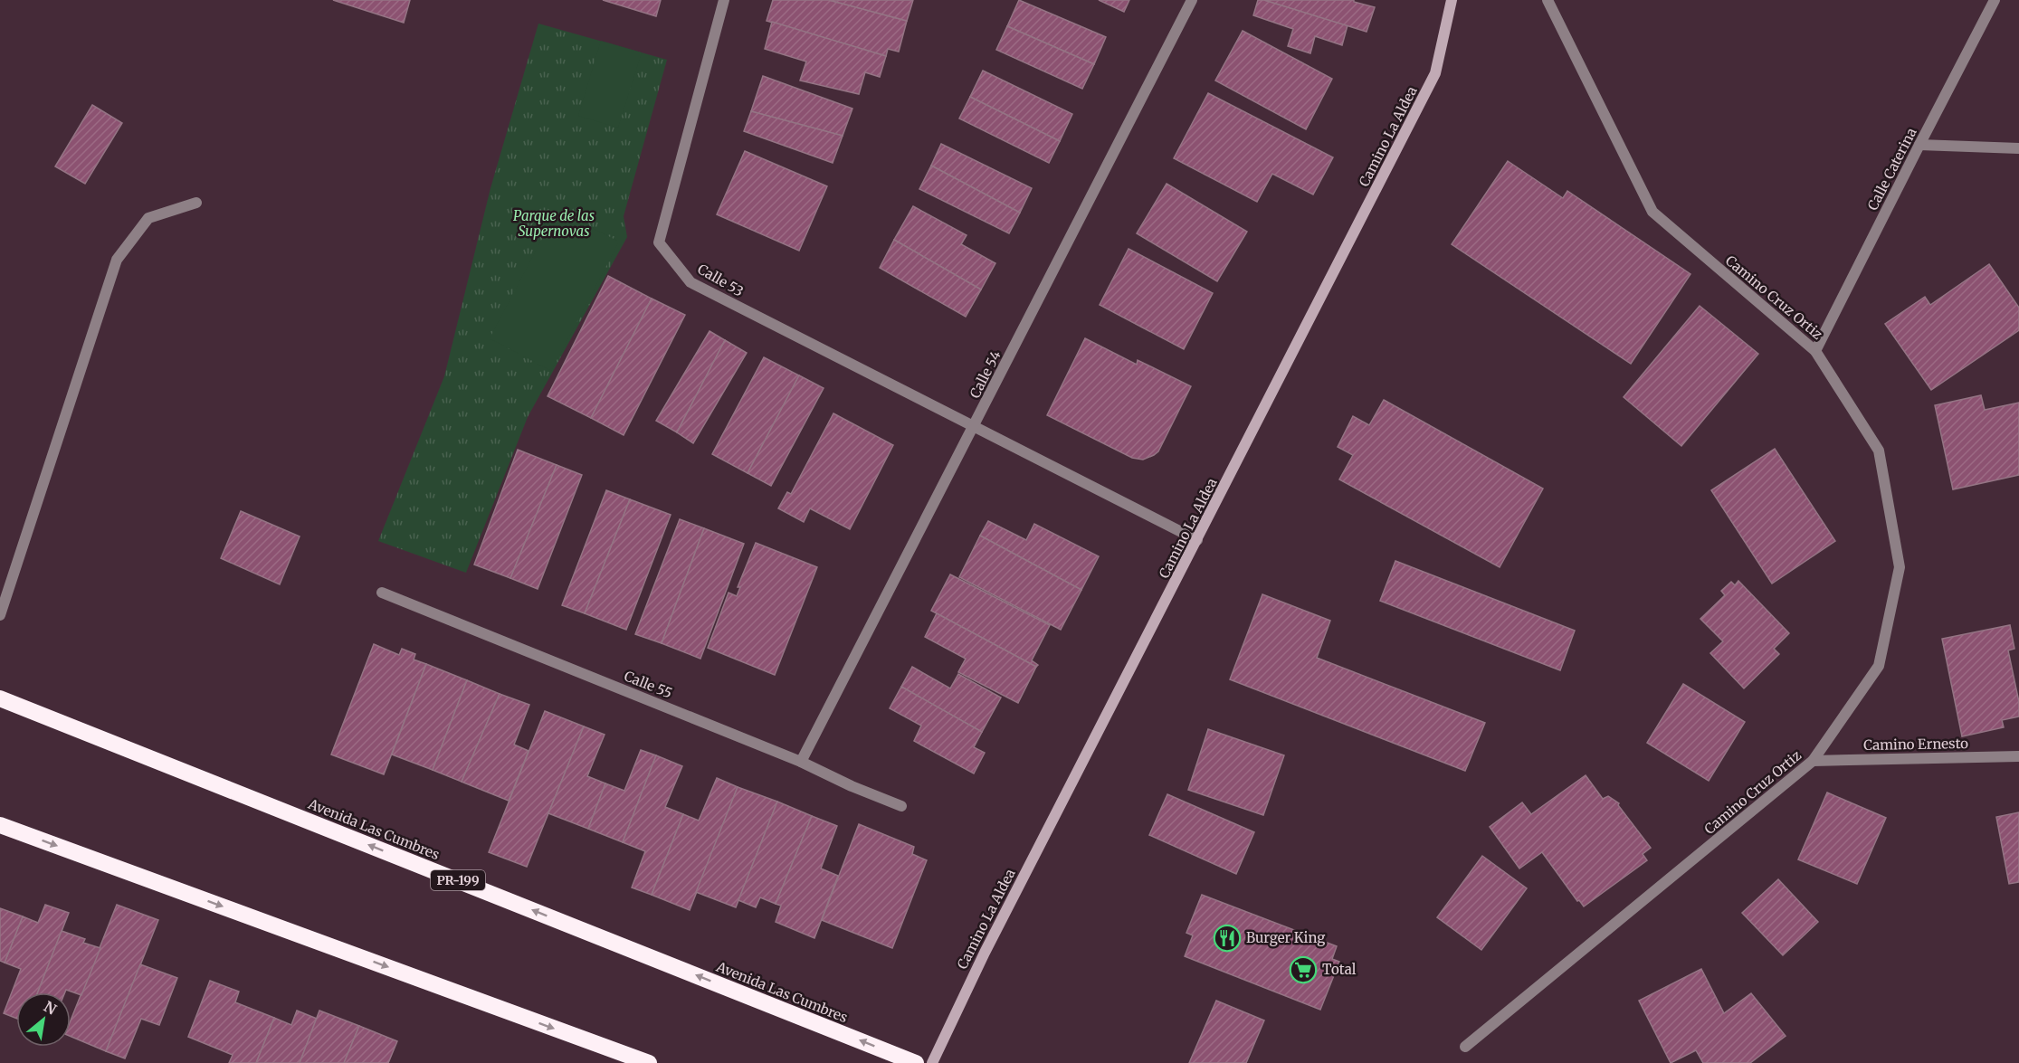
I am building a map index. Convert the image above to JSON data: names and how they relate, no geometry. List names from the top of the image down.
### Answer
{
  "streets": {
    "highway": ["Avenida Las Cumbres", "PR-199"],
    "street": [
      "Camino La Aldea",
      "Calle Caterina",
      "Calle 53",
      "Camino Cruz Ortiz",
      "Calle 54",
      "Calle 55",
      "Camino Ernesto"
    ]
  },
  "crossings": [
    ["Calle Caterina", "Camino Cruz Ortiz"],
    ["Calle 53", "Calle 54"],
    ["Camino Cruz Ortiz", "Camino Ernesto"],
    ["Calle 54", "Calle 55"]
  ],
  "parks": ["Parque de las Supernovas"],
  "places": {
    "restaurant": ["Burger King"],
    "supermarket": ["Total"]
  },
  "north": "top right"
}
